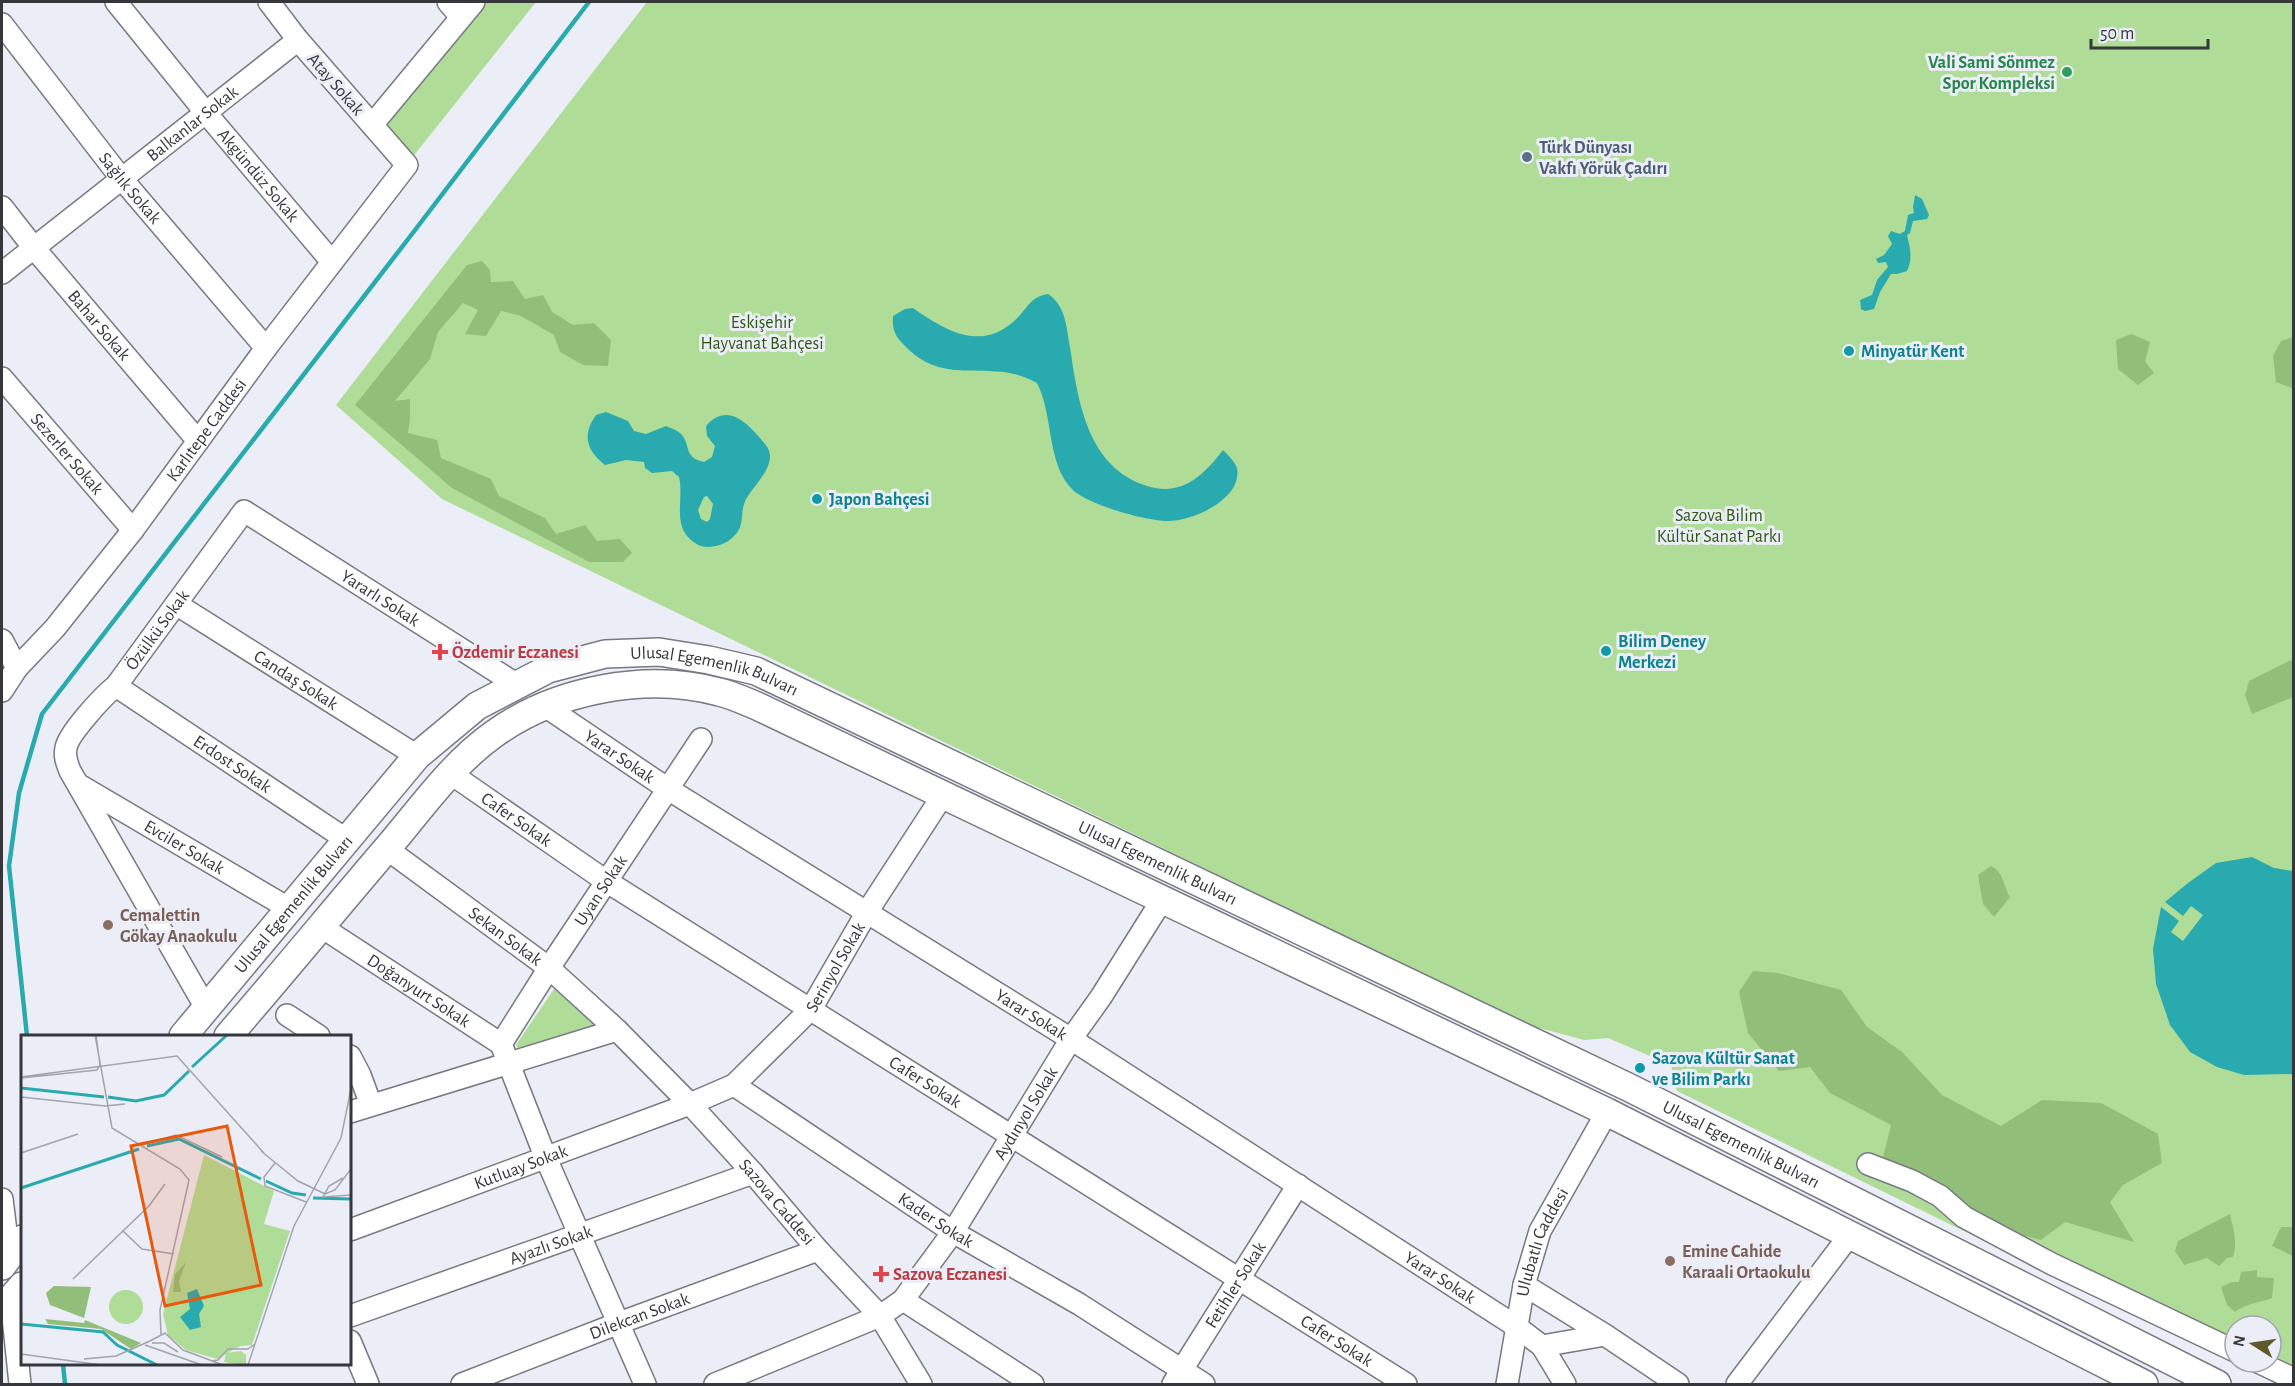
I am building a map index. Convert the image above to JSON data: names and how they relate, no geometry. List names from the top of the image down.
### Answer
{
  "streets": {
    "main road": ["Ulusal Egemenlik Bulvarı"],
    "street": [
      "Atay Sokak",
      "Balkanlar Sokak",
      "Akgündüz Sokak",
      "Sağlık Sokak",
      "Bahar Sokak",
      "Karlıtepe Caddesi",
      "Sezerler Sokak",
      "Yararlı Sokak",
      "Özülkü Sokak",
      "Candaş Sokak",
      "Yarar Sokak",
      "Erdost Sokak",
      "Cafer Sokak",
      "Evciler Sokak",
      "Uyan Sokak",
      "Sekan Sokak",
      "Serinyol Sokak",
      "Doğanyurt Sokak",
      "Aydınyol Sokak",
      "Kutluay Sokak",
      "Sazova Caddesi",
      "Kader Sokak",
      "Ulubatlı Caddesi",
      "Ayazlı Sokak",
      "Fetihler Sokak",
      "Dilekcan Sokak"
    ]
  },
  "crossings": [
    ["Atay Sokak", "Balkanlar Sokak"],
    ["Atay Sokak", "Karlıtepe Caddesi"],
    ["Balkanlar Sokak", "Akgündüz Sokak"],
    ["Balkanlar Sokak", "Sağlık Sokak"],
    ["Balkanlar Sokak", "Bahar Sokak"],
    ["Akgündüz Sokak", "Karlıtepe Caddesi"],
    ["Sağlık Sokak", "Karlıtepe Caddesi"],
    ["Bahar Sokak", "Karlıtepe Caddesi"],
    ["Karlıtepe Caddesi", "Sezerler Sokak"],
    ["Yararlı Sokak", "Özülkü Sokak"],
    ["Yararlı Sokak", "Ulusal Egemenlik Bulvarı"],
    ["Özülkü Sokak", "Candaş Sokak"],
    ["Özülkü Sokak", "Erdost Sokak"],
    ["Özülkü Sokak", "Evciler Sokak"],
    ["Ulusal Egemenlik Bulvarı", "Candaş Sokak"],
    ["Ulusal Egemenlik Bulvarı", "Yarar Sokak"],
    ["Ulusal Egemenlik Bulvarı", "Erdost Sokak"],
    ["Ulusal Egemenlik Bulvarı", "Cafer Sokak"],
    ["Ulusal Egemenlik Bulvarı", "Evciler Sokak"],
    ["Ulusal Egemenlik Bulvarı", "Sekan Sokak"],
    ["Ulusal Egemenlik Bulvarı", "Serinyol Sokak"],
    ["Ulusal Egemenlik Bulvarı", "Doğanyurt Sokak"],
    ["Ulusal Egemenlik Bulvarı", "Aydınyol Sokak"],
    ["Ulusal Egemenlik Bulvarı", "Ulubatlı Caddesi"],
    ["Yarar Sokak", "Uyan Sokak"],
    ["Yarar Sokak", "Serinyol Sokak"],
    ["Yarar Sokak", "Aydınyol Sokak"],
    ["Yarar Sokak", "Ulubatlı Caddesi"],
    ["Yarar Sokak", "Fetihler Sokak"],
    ["Cafer Sokak", "Uyan Sokak"],
    ["Cafer Sokak", "Serinyol Sokak"],
    ["Cafer Sokak", "Aydınyol Sokak"],
    ["Cafer Sokak", "Fetihler Sokak"],
    ["Uyan Sokak", "Sekan Sokak"],
    ["Uyan Sokak", "Doğanyurt Sokak"],
    ["Sekan Sokak", "Sazova Caddesi"],
    ["Serinyol Sokak", "Kutluay Sokak"],
    ["Serinyol Sokak", "Sazova Caddesi"],
    ["Serinyol Sokak", "Kader Sokak"],
    ["Aydınyol Sokak", "Sazova Caddesi"],
    ["Aydınyol Sokak", "Kader Sokak"],
    ["Kutluay Sokak", "Sazova Caddesi"],
    ["Sazova Caddesi", "Ayazlı Sokak"],
    ["Sazova Caddesi", "Dilekcan Sokak"],
    ["Kader Sokak", "Fetihler Sokak"]
  ],
  "parks": ["Eskişehir Hayvanat Bahçesi", "Sazova Bilim Kültür Sanat Parkı"],
  "places": {
    "other": [
      "Vali Sami Sönmez Spor Kompleksi",
      "Türk Dünyası Vakfı Yörük Çadırı",
      "Minyatür Kent",
      "Japon Bahçesi",
      "Bilim Deney Merkezi",
      "Cemalettin Gökay Anaokulu",
      "Sazova Kültür Sanat ve Bilim Parkı",
      "Emine Cahide Karaali Ortaokulu"
    ],
    "health": ["Özdemir Eczanesi", "Sazova Eczanesi"]
  },
  "scale_bar": "50 m",
  "north": "left"
}
